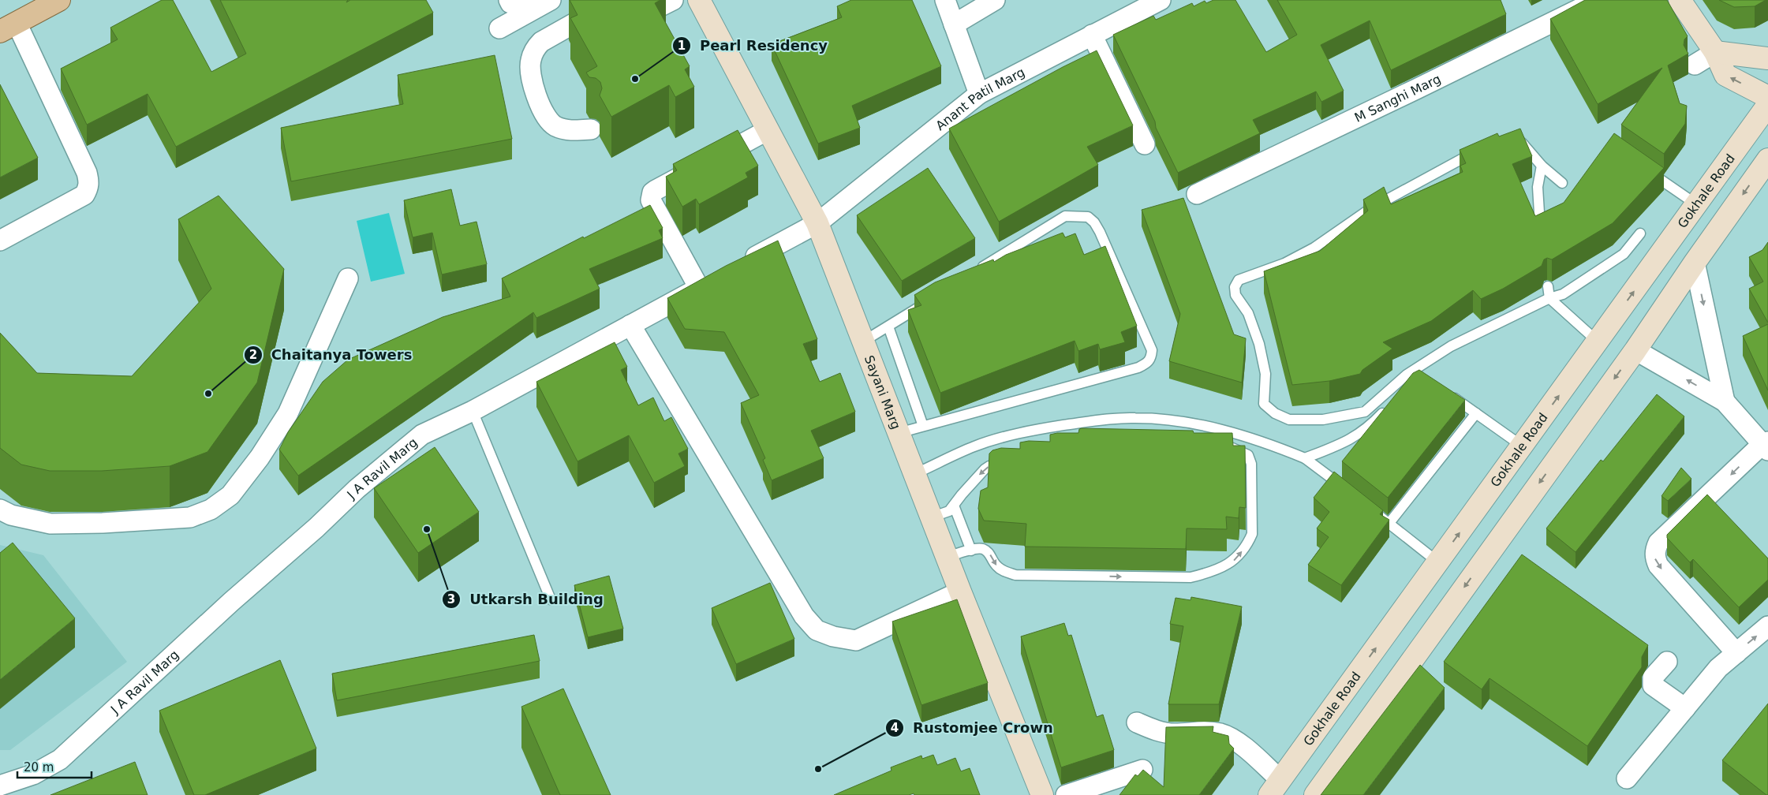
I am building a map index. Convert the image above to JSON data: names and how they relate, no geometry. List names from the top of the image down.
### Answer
{
  "streets": {
    "main road": ["Gokhale Road", "Sayani Marg"],
    "street": ["M Sanghi Marg", "Anant Patil Marg", "J A Ravil Marg"]
  },
  "crossings": [
    ["Anant Patil Marg", "Sayani Marg"],
    ["Sayani Marg", "J A Ravil Marg"]
  ],
  "places": [
    "Pearl Residency",
    "Chaitanya Towers",
    "Utkarsh Building",
    "Rustomjee Crown"
  ],
  "scale_bar": "20 m"
}
